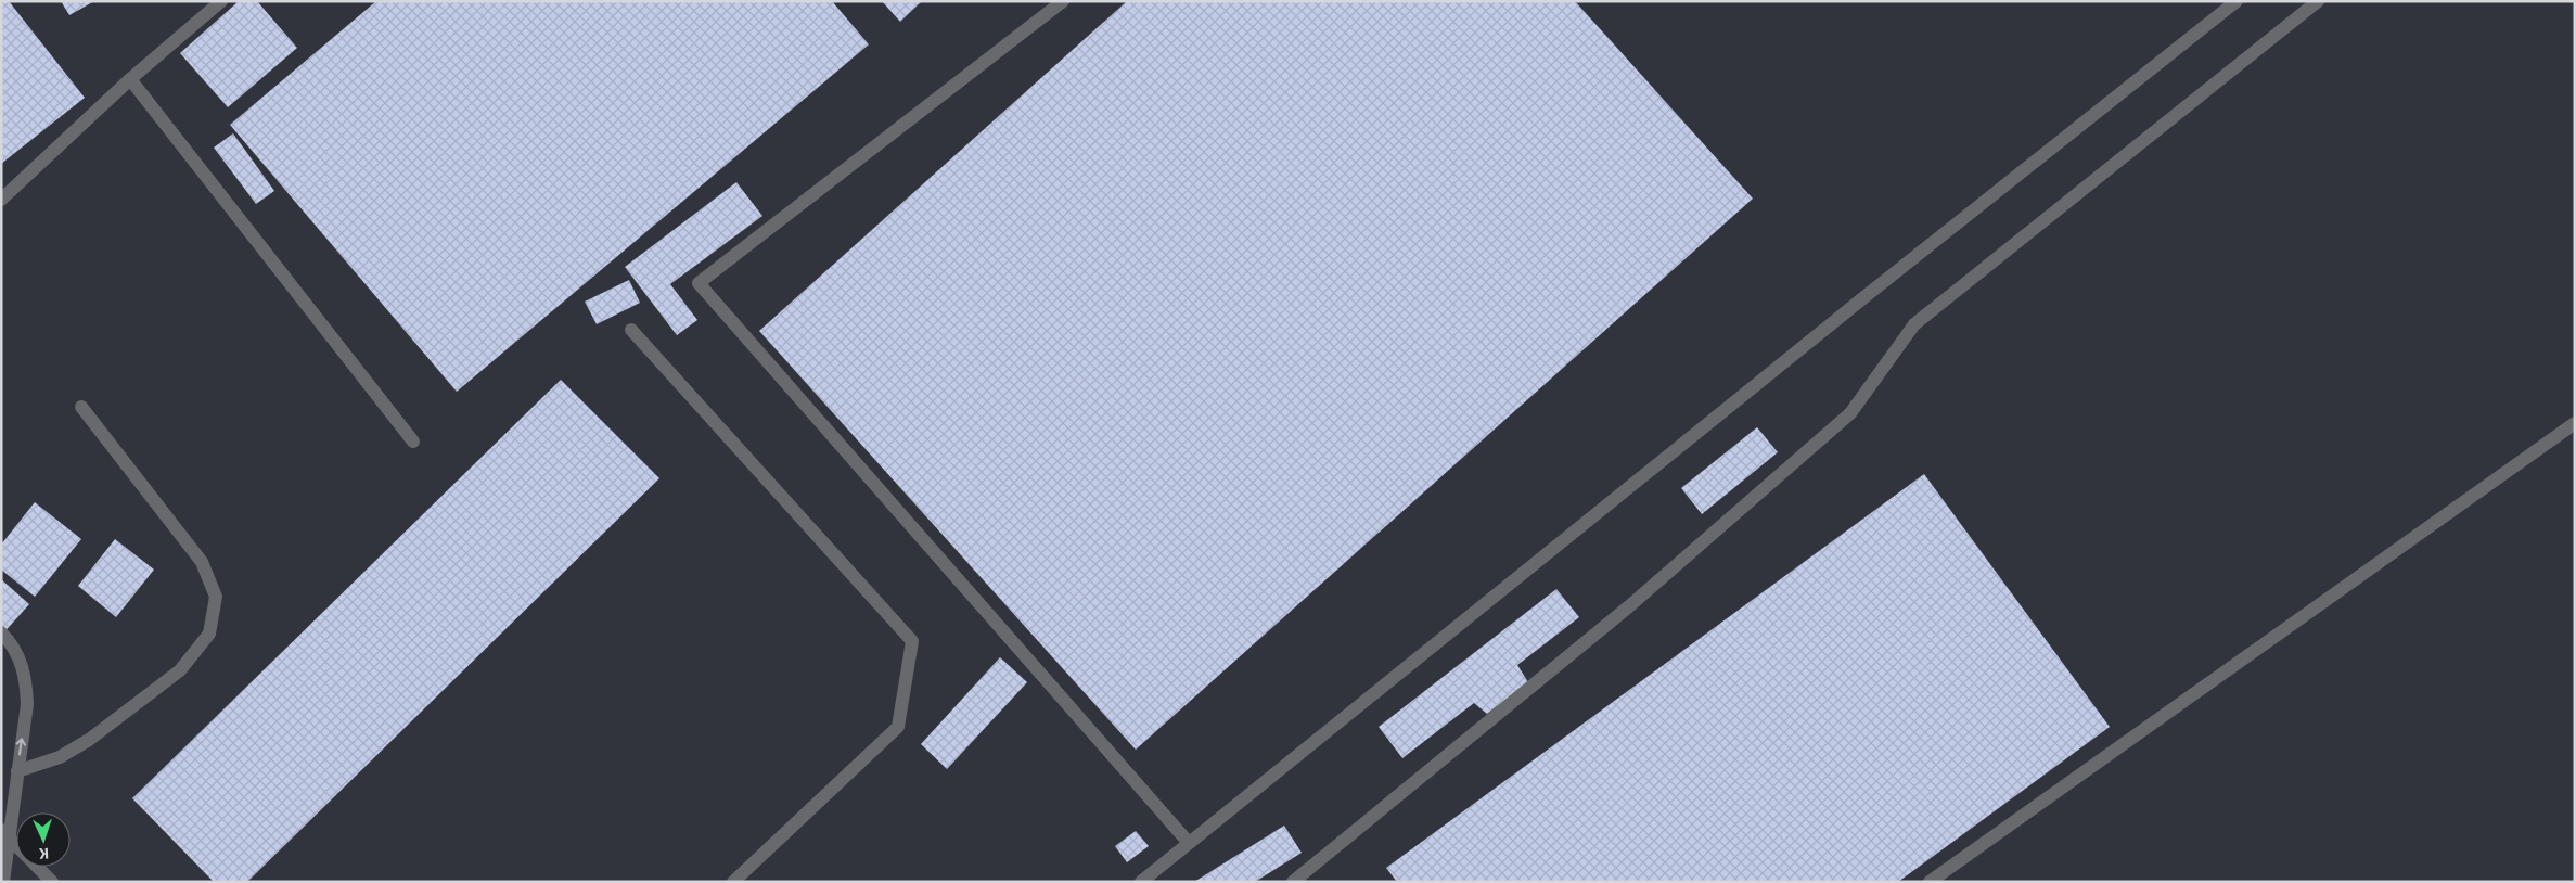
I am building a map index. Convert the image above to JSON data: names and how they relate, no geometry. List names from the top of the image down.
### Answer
{
  "north": "bottom"
}
